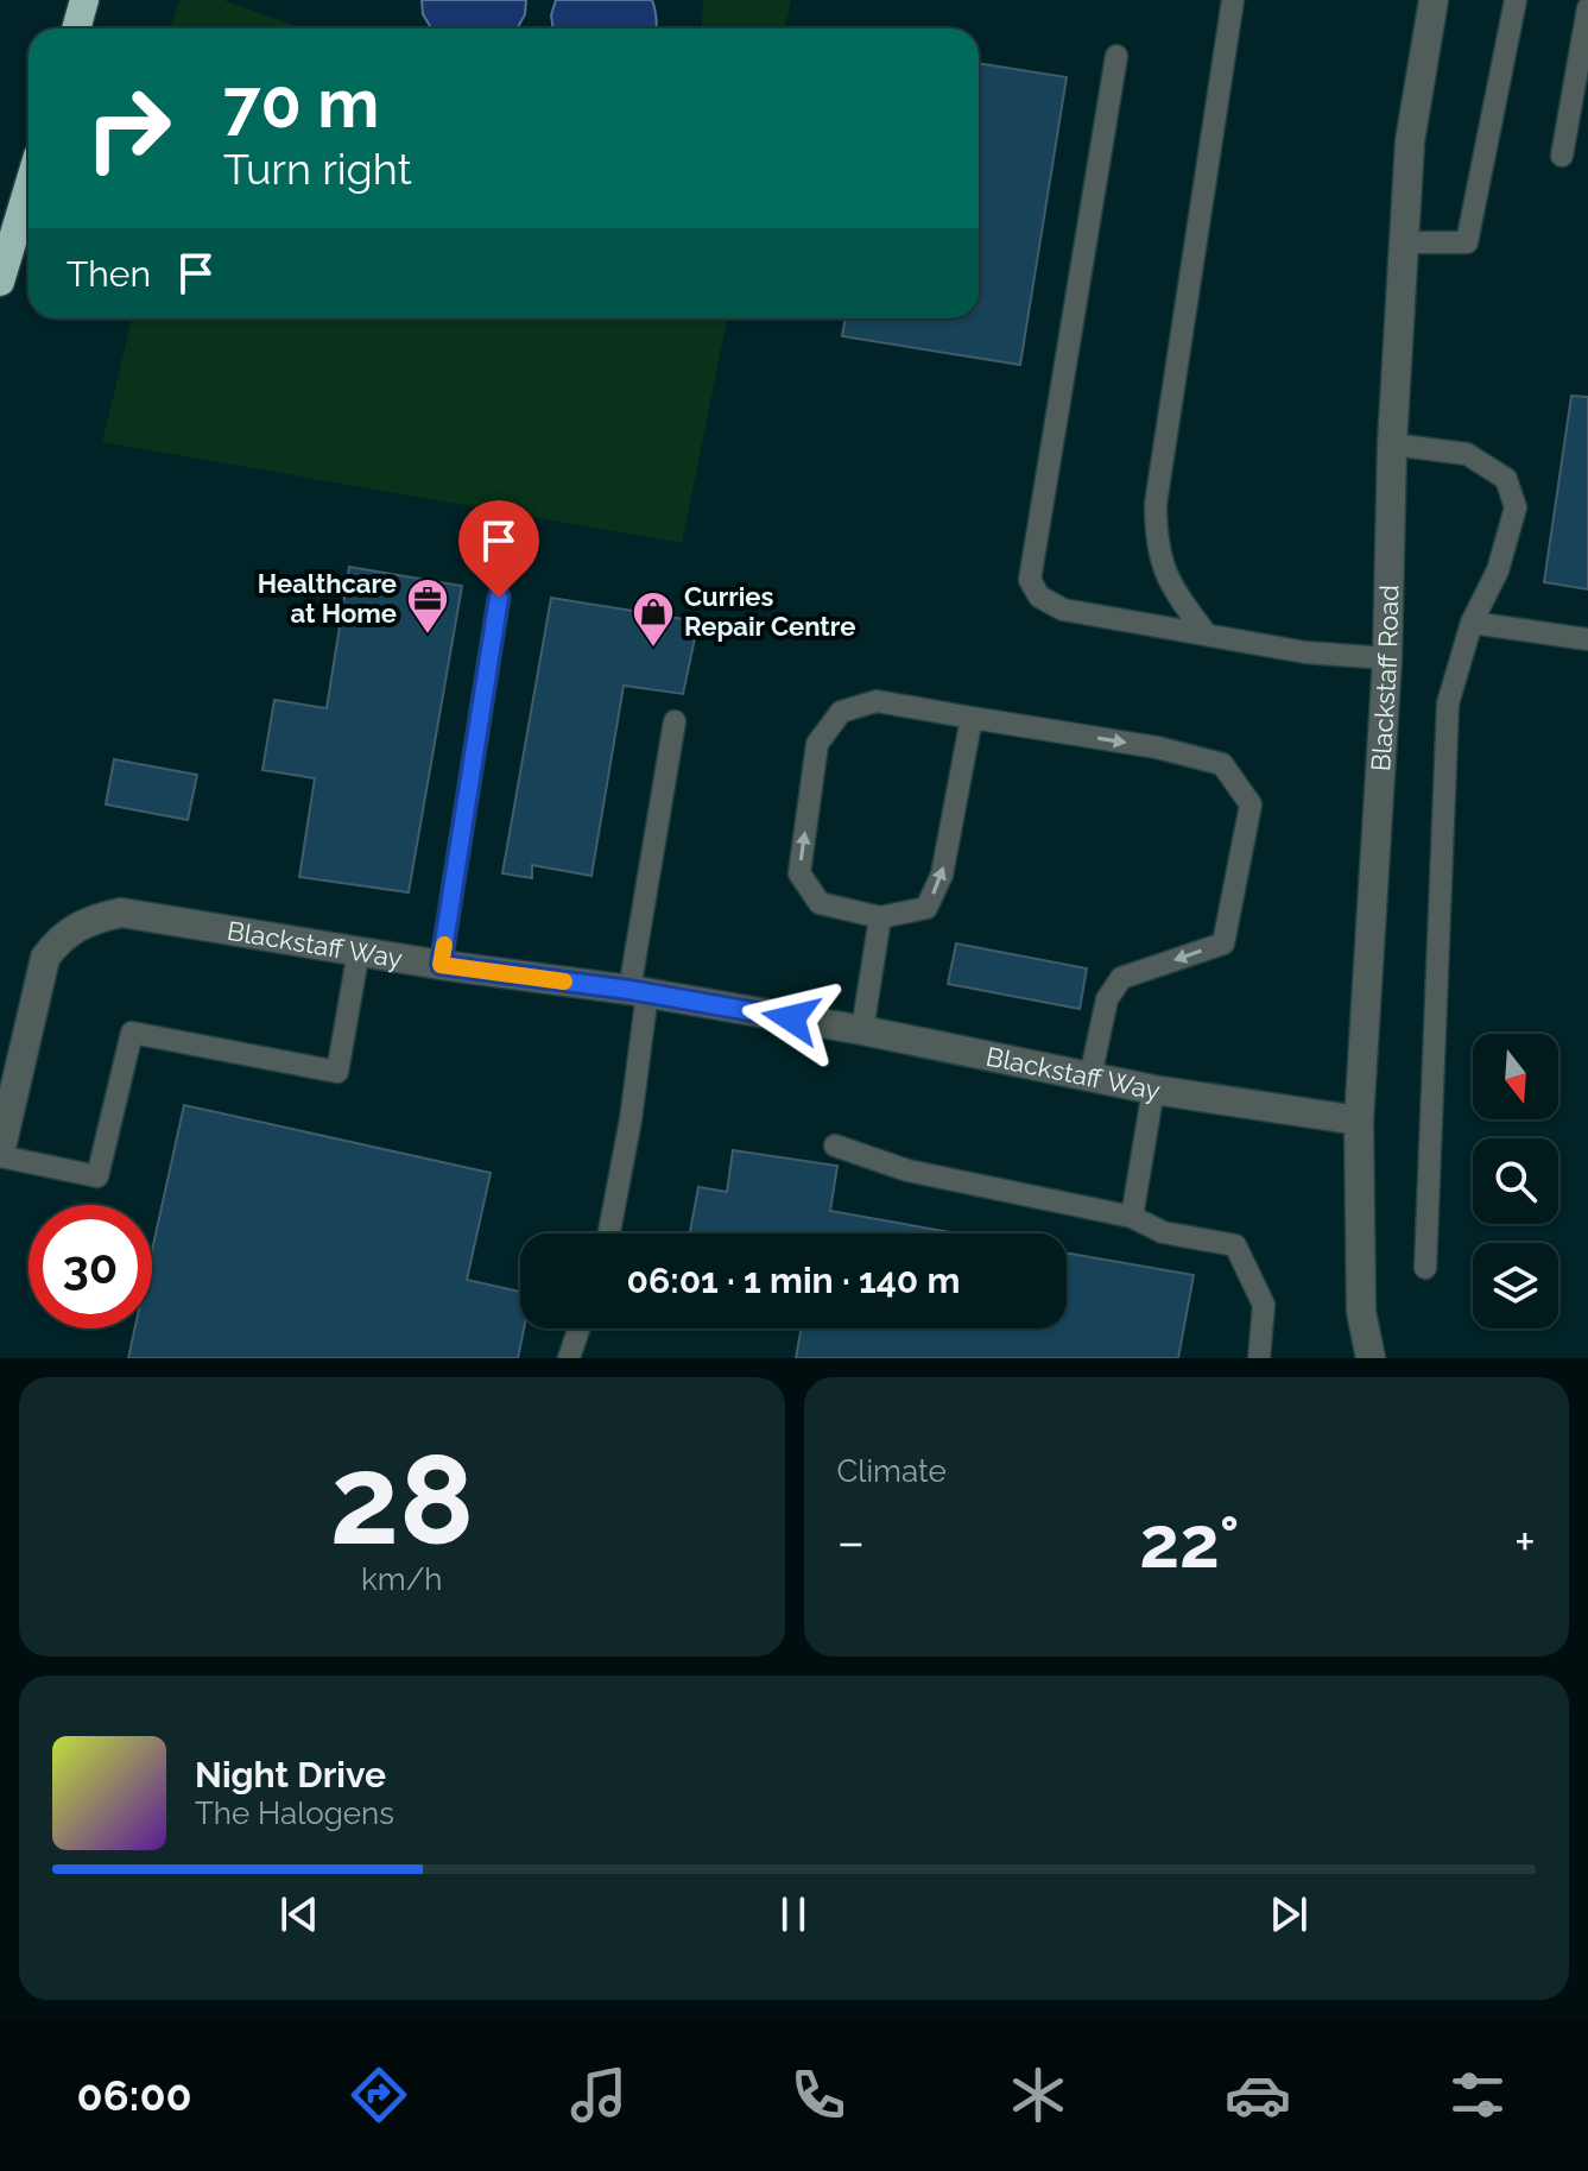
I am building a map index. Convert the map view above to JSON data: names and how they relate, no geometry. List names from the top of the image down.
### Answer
{
  "streets": {
    "street": ["Blackstaff Road", "Blackstaff Way"]
  },
  "crossings": [
    ["Blackstaff Road", "Blackstaff Way"]
  ],
  "places": {
    "office": ["Healthcare at Home"],
    "shop": ["Curries Repair Centre"]
  },
  "north": "bottom",
  "page": {
    "turn": ["70 m", "Turn right"],
    "then": "Then",
    "limit": "30",
    "trip": "06:01 · 1 min · 140 m",
    "tile": [
      ["28", "km/h"],
      "Climate"
    ],
    "heat": ["−", "22°", "+"],
    "song": ["Night Drive", "The Halogens"],
    "tabs": "06:00"
  }
}
